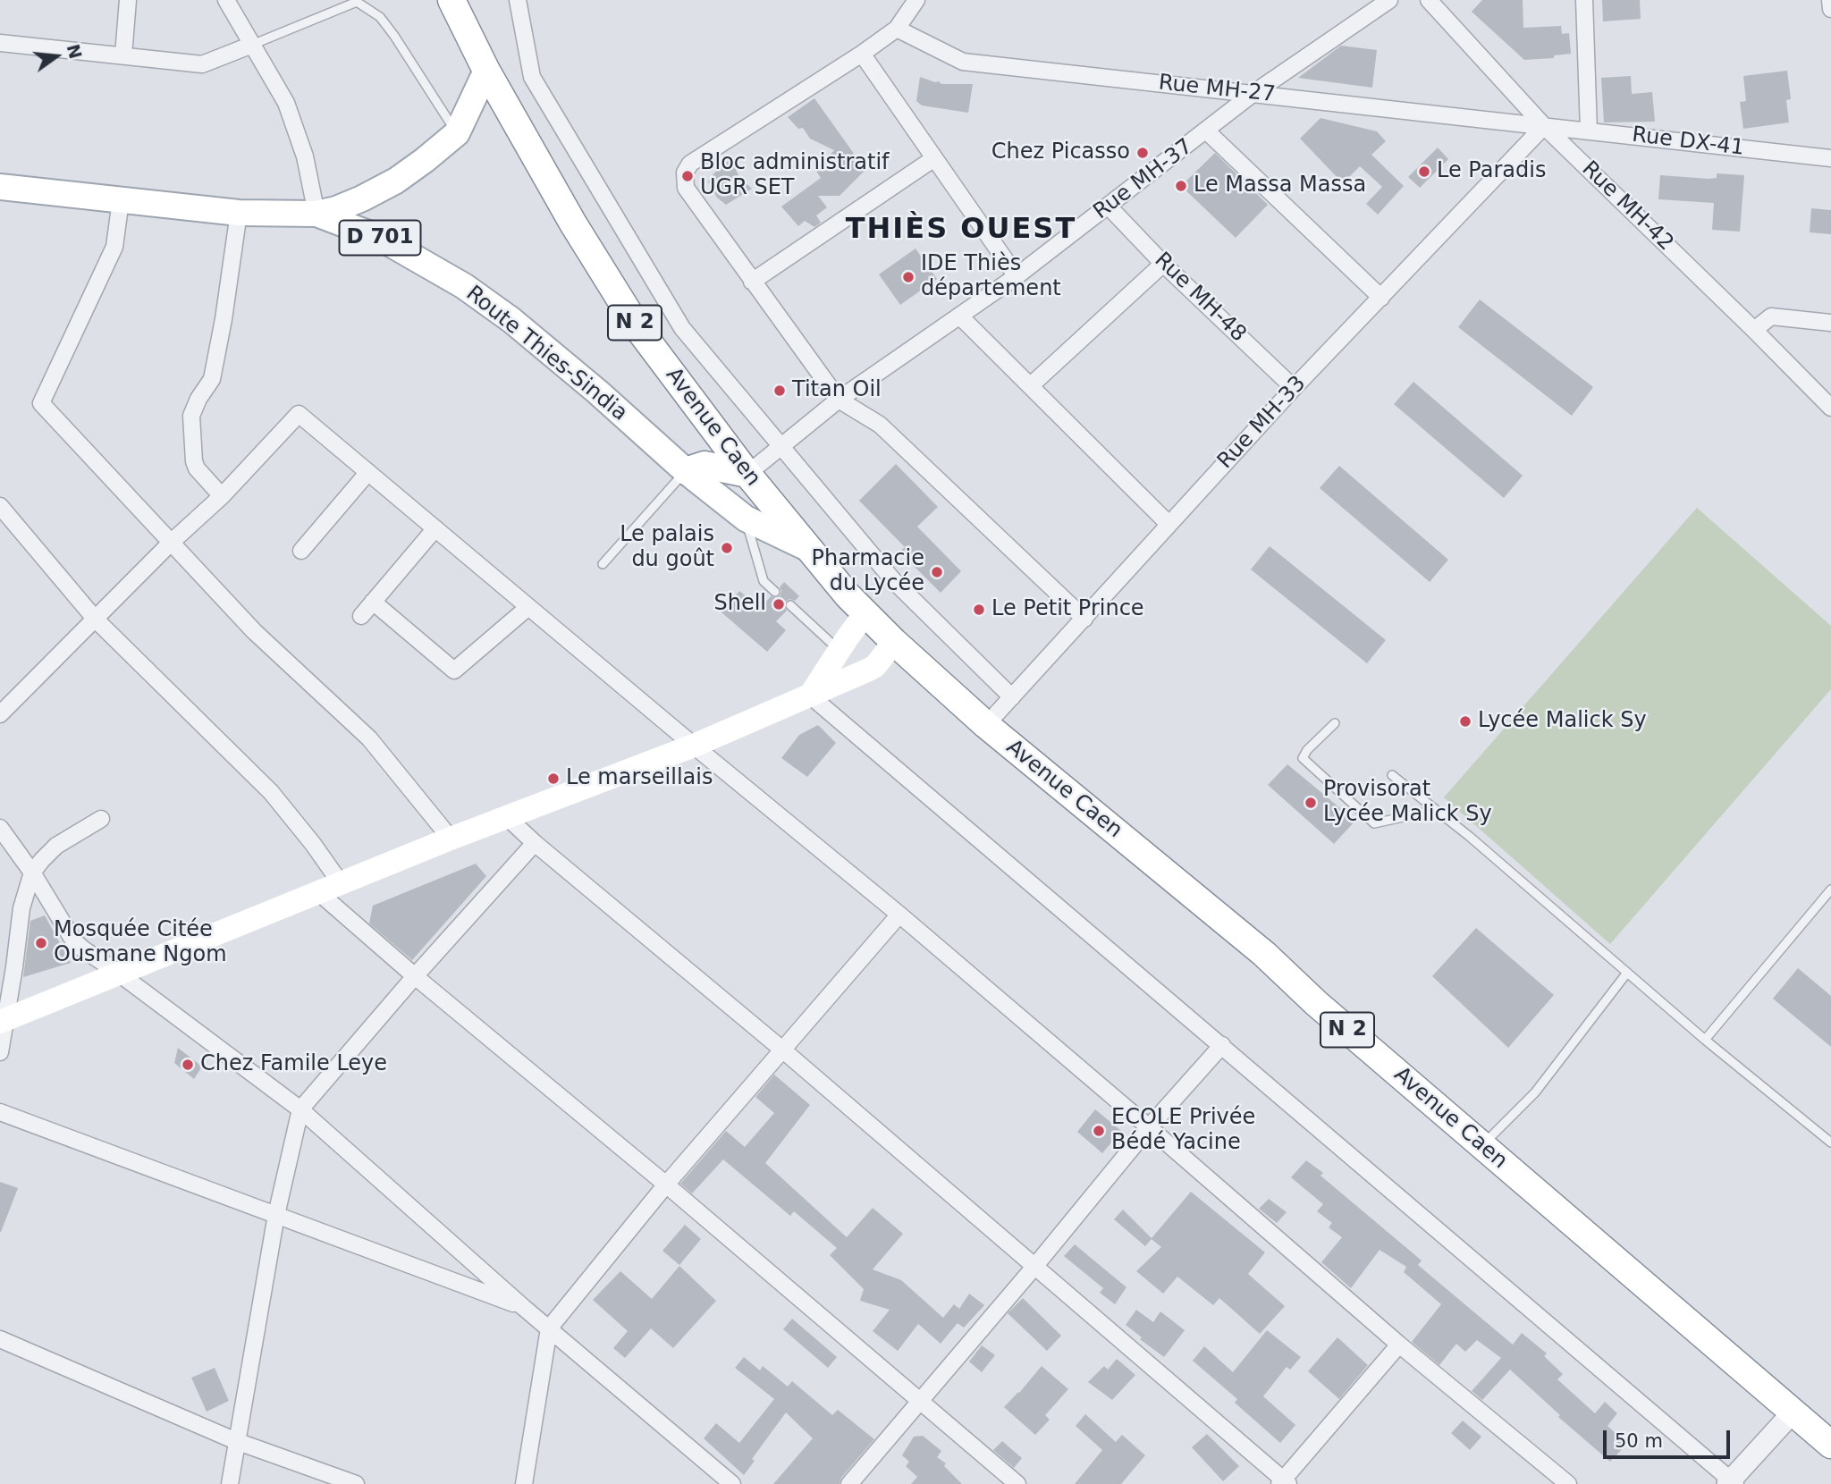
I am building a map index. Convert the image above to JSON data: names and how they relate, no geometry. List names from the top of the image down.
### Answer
{
  "streets": {
    "highway": ["N 2", "Avenue Caen"],
    "main road": ["D 701", "Route Thies-Sindia"],
    "street": [
      "Rue MH-27",
      "Rue DX-41",
      "Rue MH-37",
      "Rue MH-42",
      "Rue MH-48",
      "Rue MH-33"
    ]
  },
  "crossings": [
    ["Rue MH-27", "Rue DX-41"],
    ["Rue MH-27", "Rue MH-37"],
    ["Rue MH-27", "Rue MH-42"],
    ["Rue MH-27", "Rue MH-33"],
    ["Rue DX-41", "Rue MH-42"],
    ["Rue DX-41", "Rue MH-33"],
    ["Rue MH-37", "Rue MH-48"],
    ["Rue MH-37", "Avenue Caen"],
    ["Rue MH-42", "Rue MH-33"],
    ["Rue MH-48", "Rue MH-33"],
    ["Route Thies-Sindia", "Avenue Caen"],
    ["Rue MH-33", "Avenue Caen"]
  ],
  "districts": ["THIÈS OUEST"],
  "places": [
    "Chez Picasso",
    "Le Paradis",
    "Bloc administratif UGR SET",
    "Le Massa Massa",
    "IDE Thiès département",
    "Titan Oil",
    "Le palais du goût",
    "Pharmacie du Lycée",
    "Shell",
    "Le Petit Prince",
    "Lycée Malick Sy",
    "Le marseillais",
    "Provisorat Lycée Malick Sy",
    "Mosquée Citée Ousmane Ngom",
    "Chez Famile Leye",
    "ECOLE Privée Bédé Yacine"
  ],
  "scale_bar": "50 m",
  "north": "right"
}
